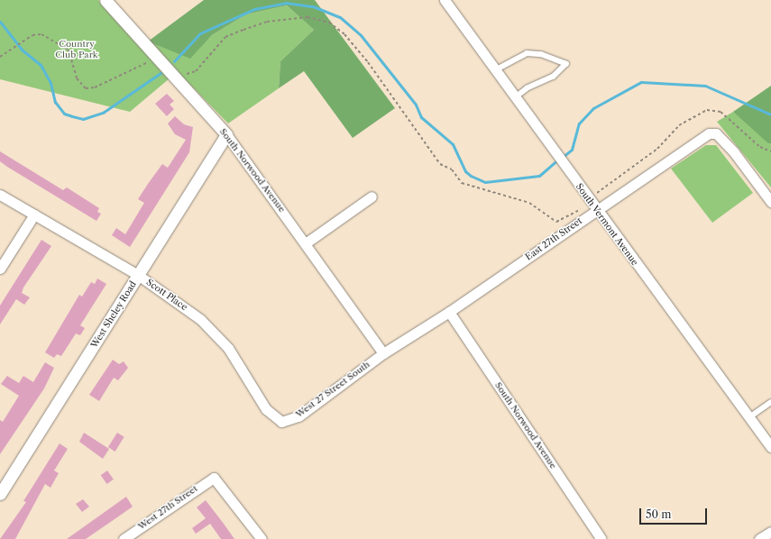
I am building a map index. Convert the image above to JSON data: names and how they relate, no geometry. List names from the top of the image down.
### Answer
{
  "streets": {
    "street": [
      "South Norwood Avenue",
      "South Vermont Avenue",
      "East 27th Street",
      "Scott Place",
      "West Sheley Road",
      "West 27 Street South",
      "West 27th Street"
    ]
  },
  "crossings": [
    ["South Norwood Avenue", "East 27th Street"],
    ["South Norwood Avenue", "West Sheley Road"],
    ["South Norwood Avenue", "West 27 Street South"],
    ["South Vermont Avenue", "East 27th Street"],
    ["East 27th Street", "West 27 Street South"],
    ["Scott Place", "West Sheley Road"],
    ["Scott Place", "West 27 Street South"]
  ],
  "parks": ["Country Club Park"],
  "scale_bar": "50 m"
}
